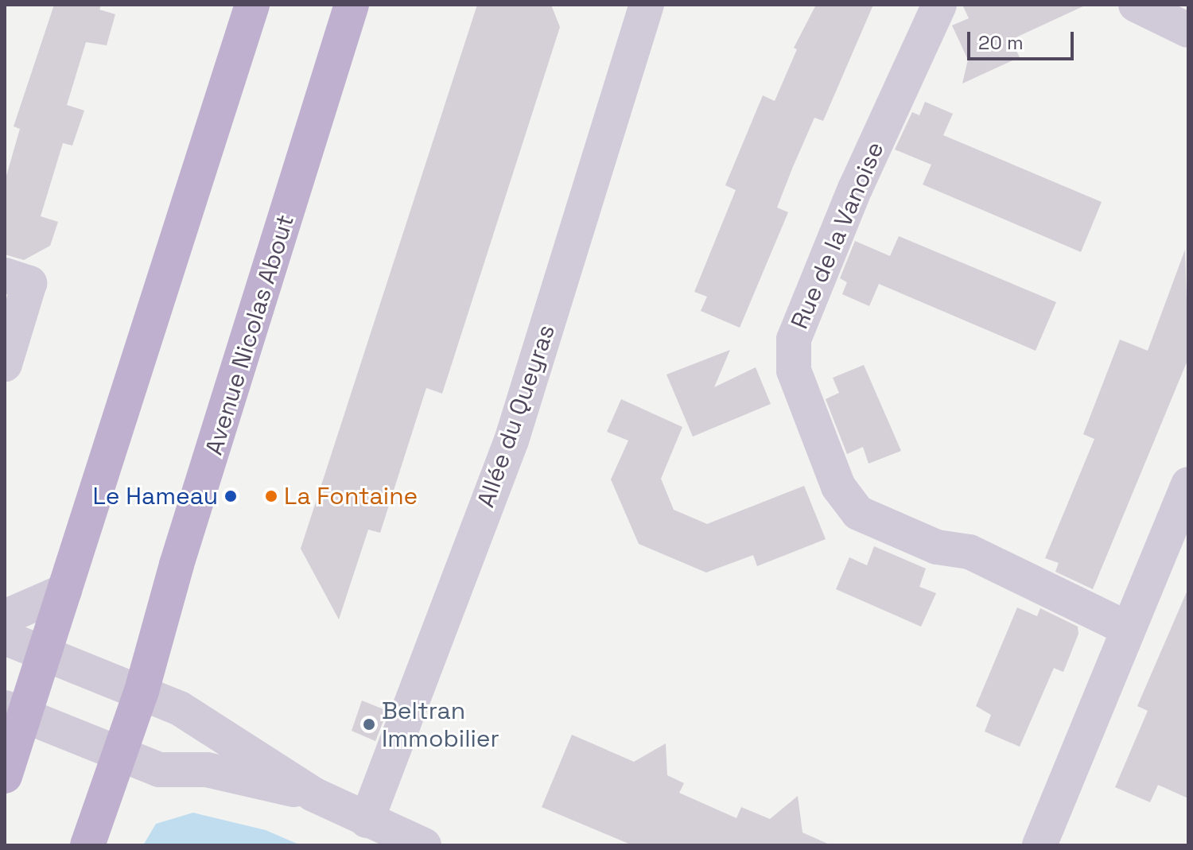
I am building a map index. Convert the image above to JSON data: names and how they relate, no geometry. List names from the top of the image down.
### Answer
{
  "streets": {
    "main road": ["Avenue Nicolas About"],
    "street": ["Rue de la Vanoise", "Allée du Queyras"]
  },
  "places": ["Le Hameau", "La Fontaine", "Beltran Immobilier"],
  "scale_bar": "20 m"
}
